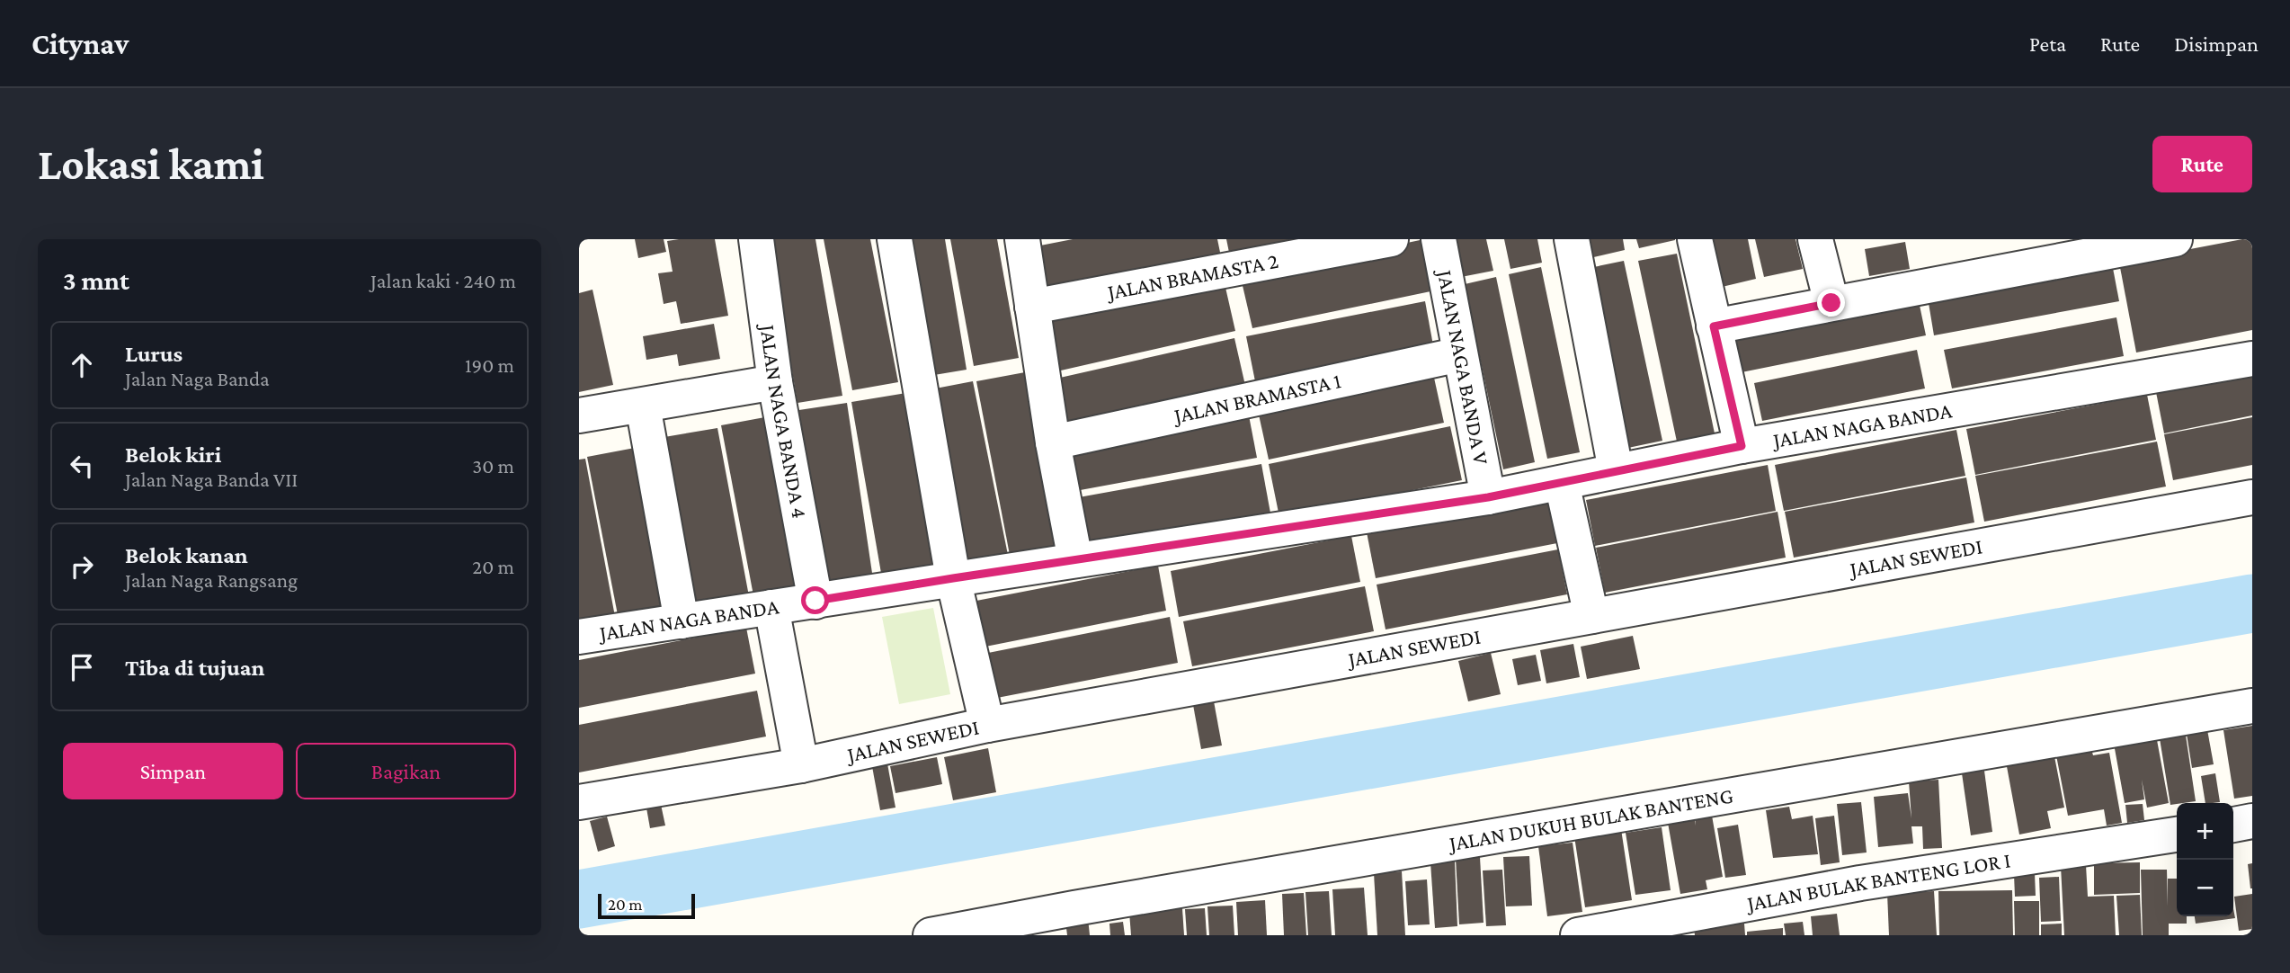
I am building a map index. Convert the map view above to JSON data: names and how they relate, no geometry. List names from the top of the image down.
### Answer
{
  "streets": {
    "street": [
      "JALAN BRAMASTA 2",
      "JALAN NAGA BANDA V",
      "JALAN BRAMASTA 1",
      "JALAN NAGA BANDA 4",
      "JALAN NAGA BANDA",
      "JALAN SEWEDI",
      "JALAN DUKUH BULAK BANTENG",
      "JALAN BULAK BANTENG LOR I"
    ]
  },
  "crossings": [
    ["JALAN NAGA BANDA V", "JALAN BRAMASTA 1"],
    ["JALAN NAGA BANDA V", "JALAN NAGA BANDA"],
    ["JALAN NAGA BANDA 4", "JALAN NAGA BANDA"]
  ],
  "scale_bar": "20 m",
  "page": {
    "header": "Citynav",
    "nav": ["Peta", "Rute", "Disimpan"],
    "buttons": [
      "Rute",
      ["Simpan", "Bagikan"]
    ],
    "title": "Lokasi kami",
    "heading": ["3 mnt", "Jalan kaki · 240 m"],
    "list": [
      ["Lurus", "Jalan Naga Banda", "190 m"],
      ["Belok kiri", "Jalan Naga Banda VII", "30 m"],
      ["Belok kanan", "Jalan Naga Rangsang", "20 m"],
      "Tiba di tujuan"
    ],
    "map_buttons": ["+", "−"],
    "scale": "20 m"
  }
}
